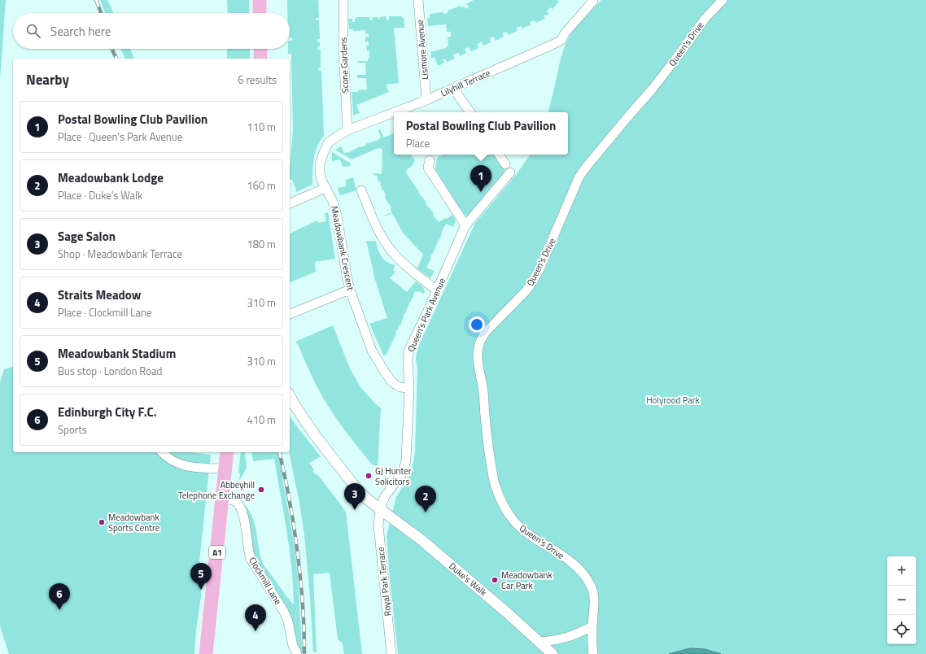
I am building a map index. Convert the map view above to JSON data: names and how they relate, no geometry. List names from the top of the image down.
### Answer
{
  "streets": {
    "main road": ["A1"],
    "street": [
      "Queen's Drive",
      "Lismore Avenue",
      "Scone Gardens",
      "Lilyhill Terrace",
      "Meadowbank Crescent",
      "Queen's Park Avenue",
      "Duke's Walk",
      "Clockmill Lane",
      "Royal Park Terrace"
    ]
  },
  "crossings": [
    ["Lismore Avenue", "Lilyhill Terrace"],
    ["Scone Gardens", "Lilyhill Terrace"],
    ["Lilyhill Terrace", "Meadowbank Crescent"],
    ["Meadowbank Crescent", "Queen's Park Avenue"],
    ["Queen's Park Avenue", "Duke's Walk"],
    ["Queen's Park Avenue", "Royal Park Terrace"],
    ["A1", "Clockmill Lane"],
    ["Duke's Walk", "Royal Park Terrace"]
  ],
  "parks": ["Holyrood Park"],
  "places": [
    "GJ Hunter Solicitors",
    "Abbeyhill Telephone Exchange",
    "Meadowbank Sports Centre",
    "Meadowbank Car Park"
  ],
  "page": {
    "search": "Search here",
    "heading": ["Nearby", "6 results"],
    "list": [
      {
        "mark": "1",
        "name": "Postal Bowling Club Pavilion",
        "note": "Place · Queen's Park Avenue",
        "value": "110 m"
      },
      {
        "mark": "2",
        "name": "Meadowbank Lodge",
        "note": "Place · Duke's Walk",
        "value": "160 m"
      },
      {
        "mark": "3",
        "name": "Sage Salon",
        "note": "Shop · Meadowbank Terrace",
        "value": "180 m"
      },
      {
        "mark": "4",
        "name": "Straits Meadow",
        "note": "Place · Clockmill Lane",
        "value": "310 m"
      },
      {
        "mark": "5",
        "name": "Meadowbank Stadium",
        "note": "Bus stop · London Road",
        "value": "310 m"
      },
      {
        "mark": "6",
        "name": "Edinburgh City F.C.",
        "note": "Sports",
        "value": "410 m"
      }
    ],
    "popup": ["Postal Bowling Club Pavilion", "Place"],
    "pins": [
      "1",
      "3",
      "2",
      "5",
      "6",
      "4"
    ],
    "map_buttons": ["+", "−"]
  }
}
